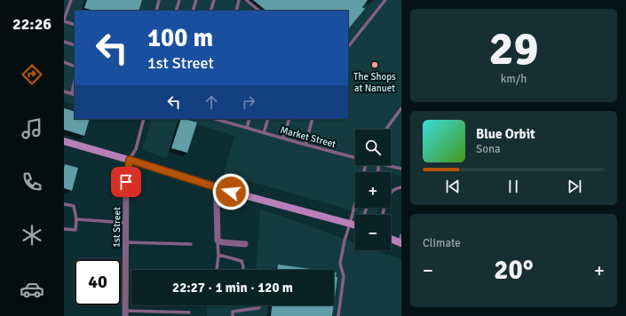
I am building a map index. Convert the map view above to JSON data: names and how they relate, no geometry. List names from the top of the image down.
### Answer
{
  "streets": {
    "street": ["1st Street"],
    "lane": ["Market Street"]
  },
  "places": ["The Shops at Nanuet"],
  "page": {
    "tabs": "22:26",
    "tile": [
      ["29", "km/h"],
      "Climate"
    ],
    "turn": ["100 m", "1st Street"],
    "song": ["Blue Orbit", "Sona"],
    "map_buttons": ["+", "−"],
    "heat": ["−", "20°", "+"],
    "limit": "40",
    "trip": "22:27 · 1 min · 120 m"
  }
}
